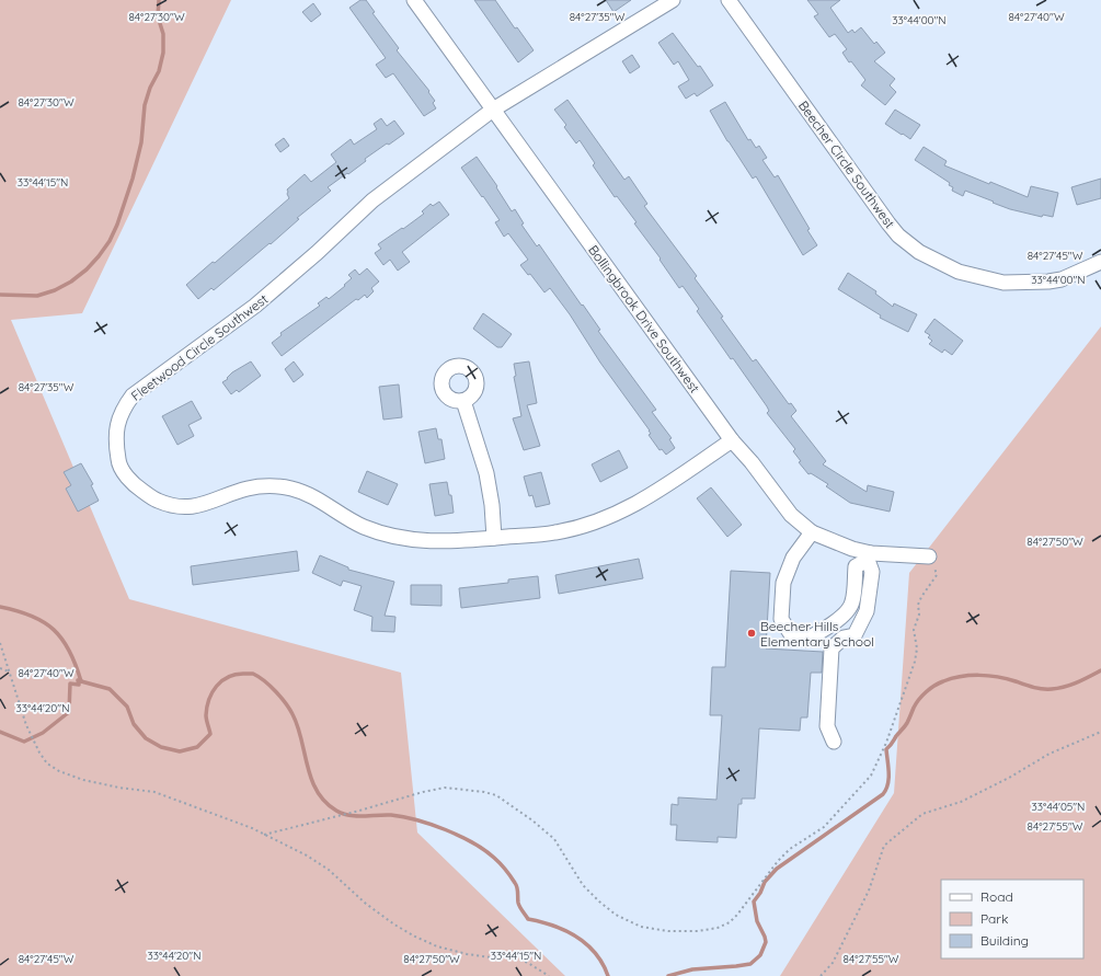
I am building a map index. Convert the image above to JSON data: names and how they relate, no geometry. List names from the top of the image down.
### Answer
{
  "streets": {
    "street": ["Beecher Circle Southwest", "Bollingbrook Drive Southwest", "Fleetwood Circle Southwest"]
  },
  "crossings": [
    ["Bollingbrook Drive Southwest", "Fleetwood Circle Southwest"]
  ],
  "places": ["Beecher Hills Elementary School"],
  "legend": ["Road", "Park", "Building"],
  "coordinates": [
    "84°27'30\"W",
    "84°27'35\"W",
    "84°27'40\"W",
    "33°44'00\"N",
    "33°44'15\"N",
    "84°27'45\"W",
    "84°27'50\"W",
    "33°44'20\"N",
    "33°44'05\"N",
    "84°27'55\"W"
  ]
}
